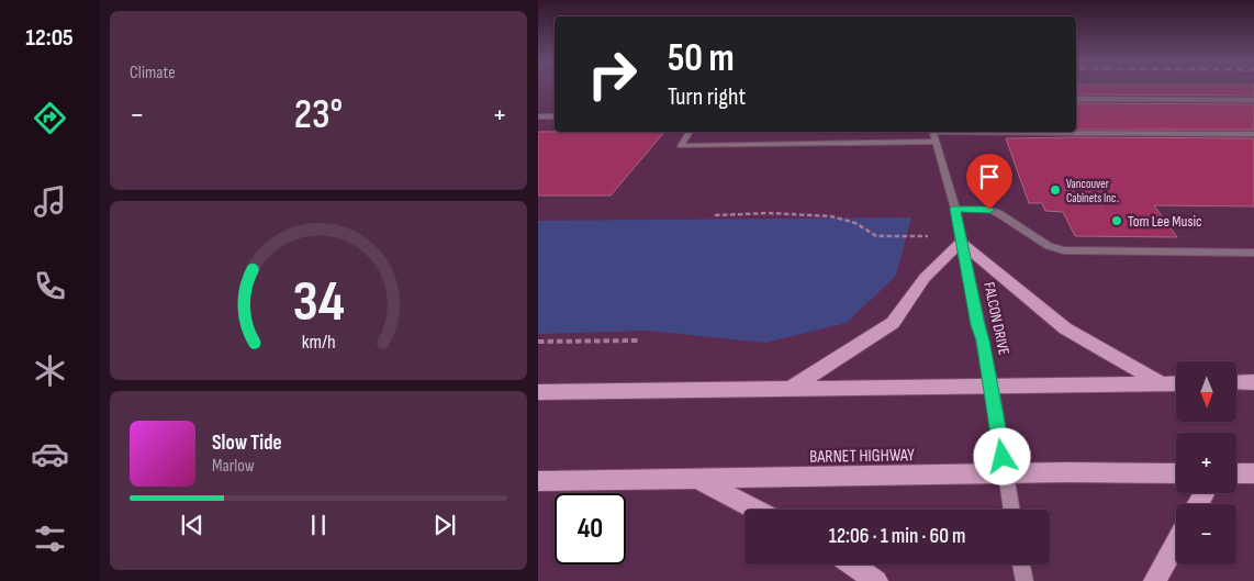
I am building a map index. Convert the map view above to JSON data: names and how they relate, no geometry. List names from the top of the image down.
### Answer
{
  "streets": {
    "main road": ["BARNET HIGHWAY"],
    "street": ["FALCON DRIVE"]
  },
  "crossings": [
    ["FALCON DRIVE", "BARNET HIGHWAY"]
  ],
  "places": ["Vancouver Cabinets Inc.", "Tom Lee Music"],
  "north": "bottom",
  "page": {
    "tabs": "12:05",
    "tile": "Climate",
    "turn": ["50 m", "Turn right"],
    "heat": ["−", "23°", "+"],
    "map_buttons": ["+", "−"],
    "song": ["Slow Tide", "Marlow"],
    "limit": "40",
    "trip": "12:06 · 1 min · 60 m",
    "gauge": ["34", "km/h"]
  }
}
